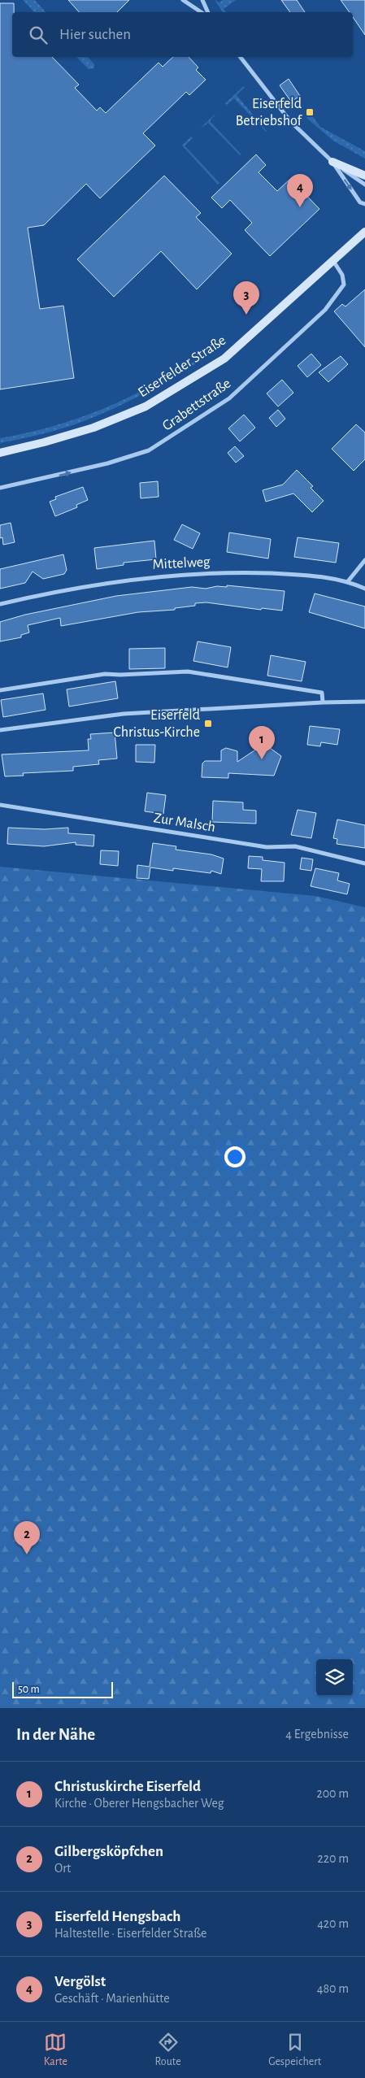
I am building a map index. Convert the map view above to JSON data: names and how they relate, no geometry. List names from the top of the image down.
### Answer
{
  "streets": {
    "main road": ["Eiserfelder Straße"],
    "street": ["Grabettstraße", "Mittelweg", "Zur Malsch"]
  },
  "crossings": [
    ["Eiserfelder Straße", "Grabettstraße"]
  ],
  "one_way": ["Grabettstraße"],
  "places": {
    "transit": ["Eiserfeld Betriebshof", "Eiserfeld Christus-Kirche"]
  },
  "scale_bar": "50 m",
  "page": {
    "search": "Hier suchen",
    "pins": [
      "4",
      "3",
      "1",
      "2"
    ],
    "scale": "50 m",
    "heading": ["In der Nähe", "4 Ergebnisse"],
    "list": [
      {
        "mark": "1",
        "name": "Christuskirche Eiserfeld",
        "note": "Kirche · Oberer Hengsbacher Weg",
        "value": "200 m"
      },
      {
        "mark": "2",
        "name": "Gilbergsköpfchen",
        "note": "Ort",
        "value": "220 m"
      },
      {
        "mark": "3",
        "name": "Eiserfeld Hengsbach",
        "note": "Haltestelle · Eiserfelder Straße",
        "value": "420 m"
      },
      {
        "mark": "4",
        "name": "Vergölst",
        "note": "Geschäft · Marienhütte",
        "value": "480 m"
      }
    ],
    "nav": ["Karte", "Route", "Gespeichert"]
  }
}
